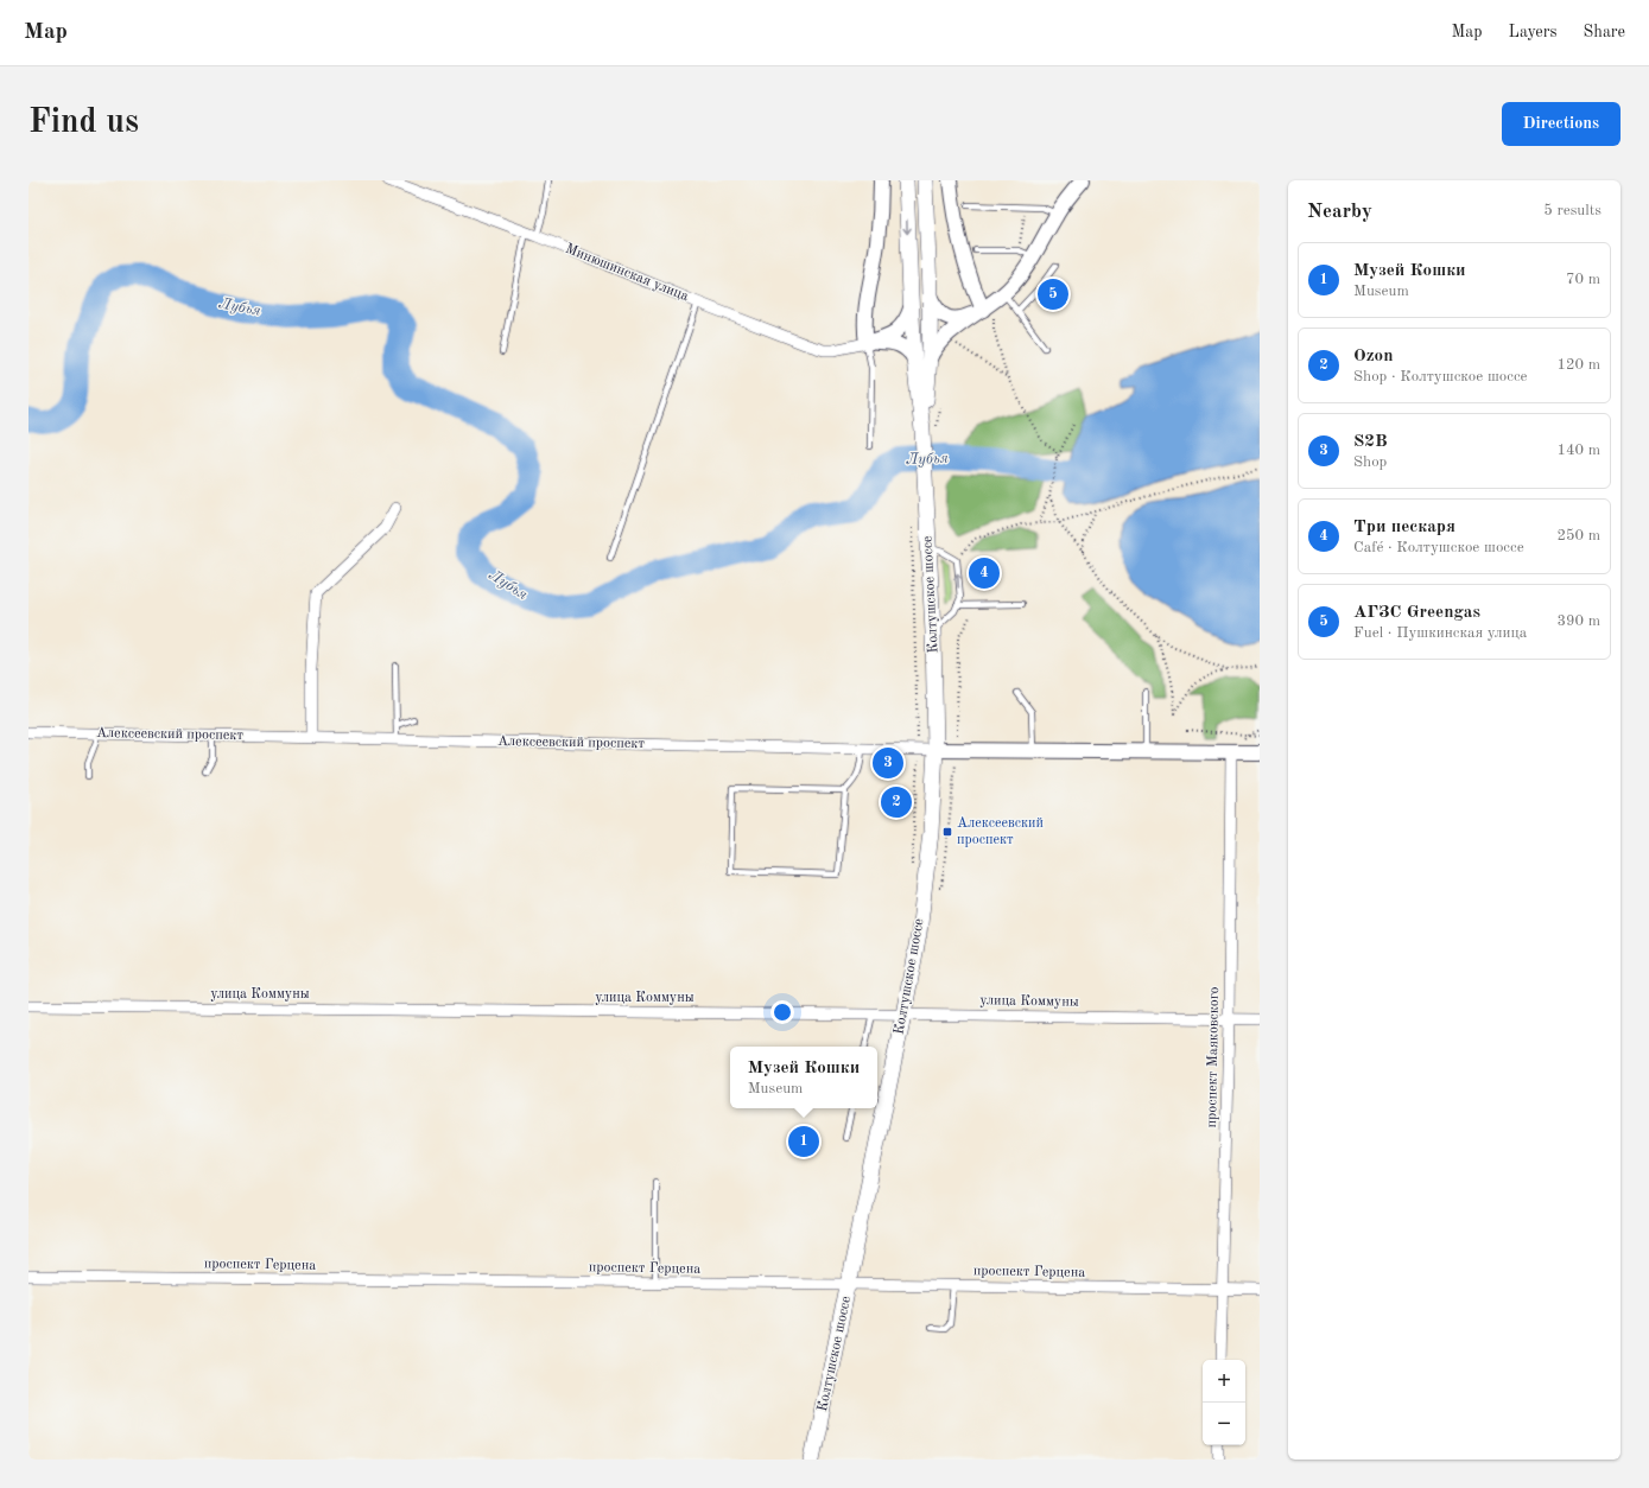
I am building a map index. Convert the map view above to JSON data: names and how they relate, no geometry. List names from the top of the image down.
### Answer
{
  "streets": {
    "main road": ["Колтушское шоссе"],
    "street": [
      "Минюшинская улица",
      "Алексеевский проспект",
      "улица Коммуны",
      "проспект Маяковского",
      "проспект Герцена"
    ]
  },
  "crossings": [
    ["Колтушское шоссе", "Алексеевский проспект"],
    ["Колтушское шоссе", "улица Коммуны"],
    ["Колтушское шоссе", "проспект Герцена"],
    ["Алексеевский проспект", "проспект Маяковского"],
    ["улица Коммуны", "проспект Маяковского"],
    ["проспект Маяковского", "проспект Герцена"]
  ],
  "water": ["Лубья"],
  "places": {
    "transit": ["Алексеевский проспект"]
  },
  "page": {
    "header": "Map",
    "nav": ["Map", "Layers", "Share"],
    "buttons": "Directions",
    "title": "Find us",
    "heading": ["Nearby", "5 results"],
    "list": [
      {
        "mark": "1",
        "name": "Музей Кошки",
        "note": "Museum",
        "value": "70 m"
      },
      {
        "mark": "2",
        "name": "Ozon",
        "note": "Shop · Колтушское шоссе",
        "value": "120 m"
      },
      {
        "mark": "3",
        "name": "S2B",
        "note": "Shop",
        "value": "140 m"
      },
      {
        "mark": "4",
        "name": "Три пескаря",
        "note": "Café · Колтушское шоссе",
        "value": "250 m"
      },
      {
        "mark": "5",
        "name": "АГЗС Greengas",
        "note": "Fuel · Пушкинская улица",
        "value": "390 m"
      }
    ],
    "pins": [
      "5",
      "4",
      "3",
      "2",
      "1"
    ],
    "popup": ["Музей Кошки", "Museum"],
    "map_buttons": ["+", "−"]
  }
}
